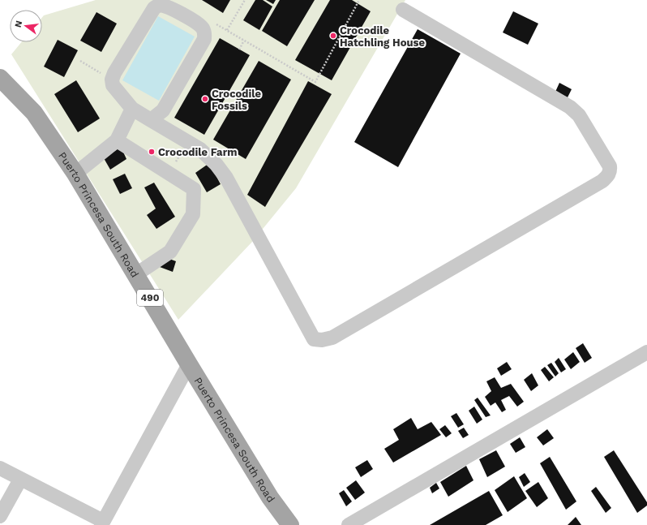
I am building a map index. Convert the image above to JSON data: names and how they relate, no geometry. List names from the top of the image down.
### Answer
{
  "streets": {
    "main road": ["Puerto Princesa South Road", "490"]
  },
  "places": ["Crocodile Hatchling House", "Crocodile Fossils", "Crocodile Farm"],
  "north": "left"
}
